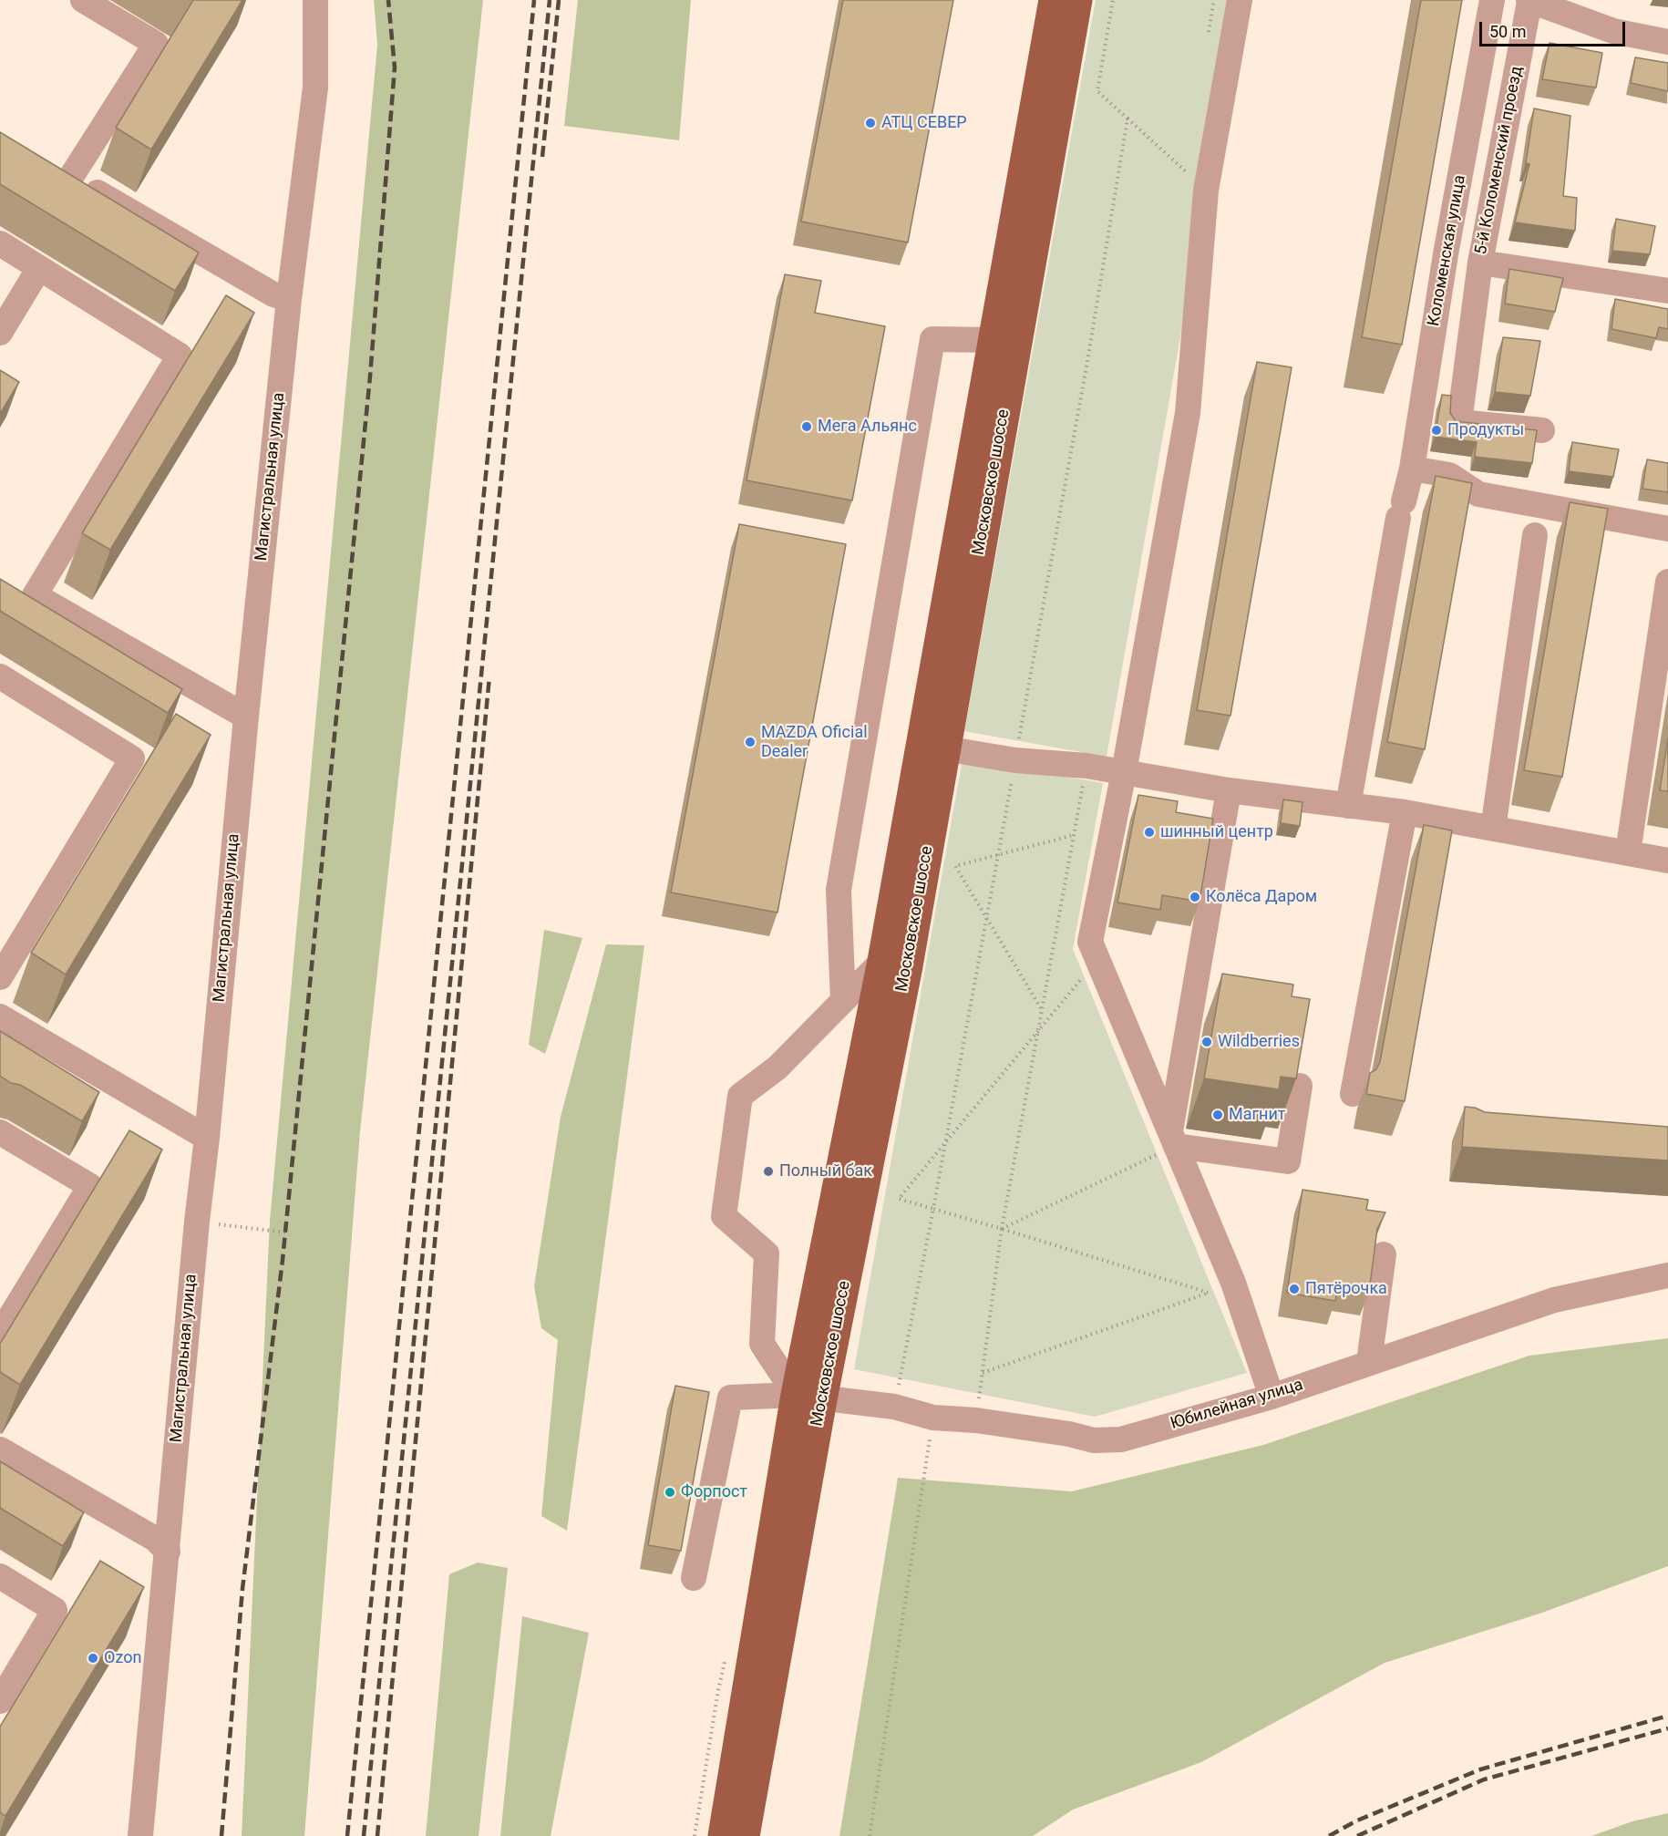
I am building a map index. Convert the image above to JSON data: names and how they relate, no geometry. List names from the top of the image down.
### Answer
{
  "streets": {
    "main road": ["Московское шоссе"],
    "street": [
      "5-й Коломенский проезд",
      "Коломенская улица",
      "Магистральная улица",
      "Юбилейная улица"
    ]
  },
  "crossings": [
    ["Московское шоссе", "Юбилейная улица"]
  ],
  "places": [
    "АТЦ СЕВЕР",
    "Мега Альянс",
    "Продукты",
    "MAZDA Oficial Dealer",
    "шинный центр",
    "Колёса Даром",
    "Wildberries",
    "Магнит",
    "Полный бак",
    "Пятёрочка",
    "Форпост",
    "Ozon"
  ],
  "scale_bar": "50 m"
}
